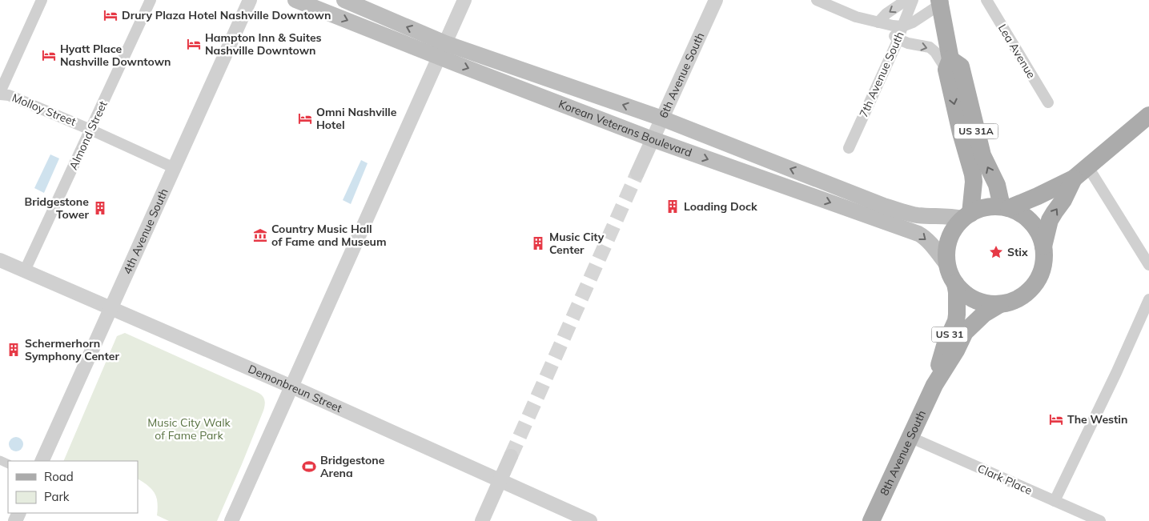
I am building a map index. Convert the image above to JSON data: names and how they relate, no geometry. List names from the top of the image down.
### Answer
{
  "streets": {
    "main road": [
      "Korean Veterans Boulevard",
      "US 31A",
      "US 31",
      "8th Avenue South"
    ],
    "street": [
      "Lea Avenue",
      "7th Avenue South",
      "6th Avenue South",
      "Molloy Street",
      "Almond Street",
      "4th Avenue South",
      "Demonbreun Street",
      "Clark Place"
    ]
  },
  "crossings": [
    ["6th Avenue South", "Korean Veterans Boulevard"],
    ["Molloy Street", "Almond Street"],
    ["Molloy Street", "4th Avenue South"],
    ["Korean Veterans Boulevard", "US 31A"],
    ["Korean Veterans Boulevard", "US 31"],
    ["Korean Veterans Boulevard", "8th Avenue South"],
    ["US 31A", "US 31"],
    ["US 31A", "8th Avenue South"],
    ["Almond Street", "Demonbreun Street"],
    ["4th Avenue South", "Demonbreun Street"],
    ["US 31", "8th Avenue South"],
    ["8th Avenue South", "Clark Place"]
  ],
  "parks": ["Music City Walk of Fame Park"],
  "places": {
    "hotel": [
      "Drury Plaza Hotel Nashville Downtown",
      "Hampton Inn & Suites Nashville Downtown",
      "Hyatt Place Nashville Downtown",
      "Omni Nashville Hotel",
      "The Westin"
    ],
    "building": [
      "Loading Dock",
      "Bridgestone Tower",
      "Music City Center",
      "Schermerhorn Symphony Center"
    ],
    "museum": ["Country Music Hall of Fame and Museum"],
    "place": ["Stix"],
    "sports": ["Bridgestone Arena"]
  },
  "legend": ["Road", "Park"]
}
